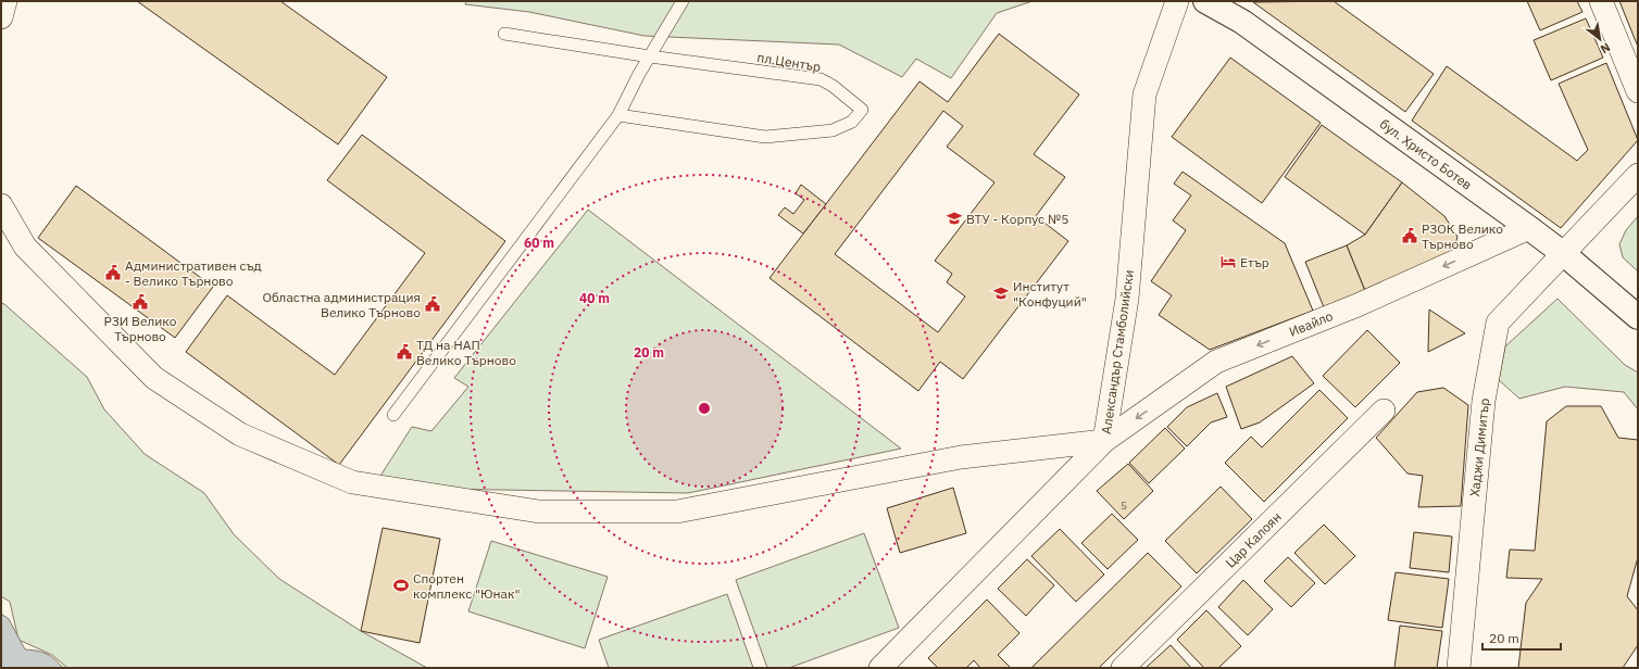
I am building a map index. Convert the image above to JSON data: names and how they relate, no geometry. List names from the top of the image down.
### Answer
{
  "streets": {
    "main road": ["бул. Христо Ботев"],
    "street": [
      "Ивайло",
      "Александър Стамболийски",
      "Хаджи Димитър",
      "Цар Калоян"
    ],
    "lane": ["пл.Център"]
  },
  "crossings": [
    ["бул. Христо Ботев", "Ивайло"],
    ["бул. Христо Ботев", "Хаджи Димитър"],
    ["Ивайло", "Александър Стамболийски"]
  ],
  "one_way": ["Ивайло"],
  "places": {
    "school or university": ["ВТУ - Корпус №5", "Институт \"Конфуций\""],
    "public building": [
      "РЗОК Велико Търново",
      "Административен съд - Велико Търново",
      "РЗИ Велико Търново",
      "Областна администрация Велико Търново",
      "ТД на НАП Велико Търново"
    ],
    "hotel": ["Етър"],
    "sports": ["Спортен комплекс \"Юнак\""]
  },
  "house_numbers": ["5"],
  "scale_bar": "20 m",
  "north": "bottom right",
  "rings": ["60 m", "40 m", "20 m"]
}
